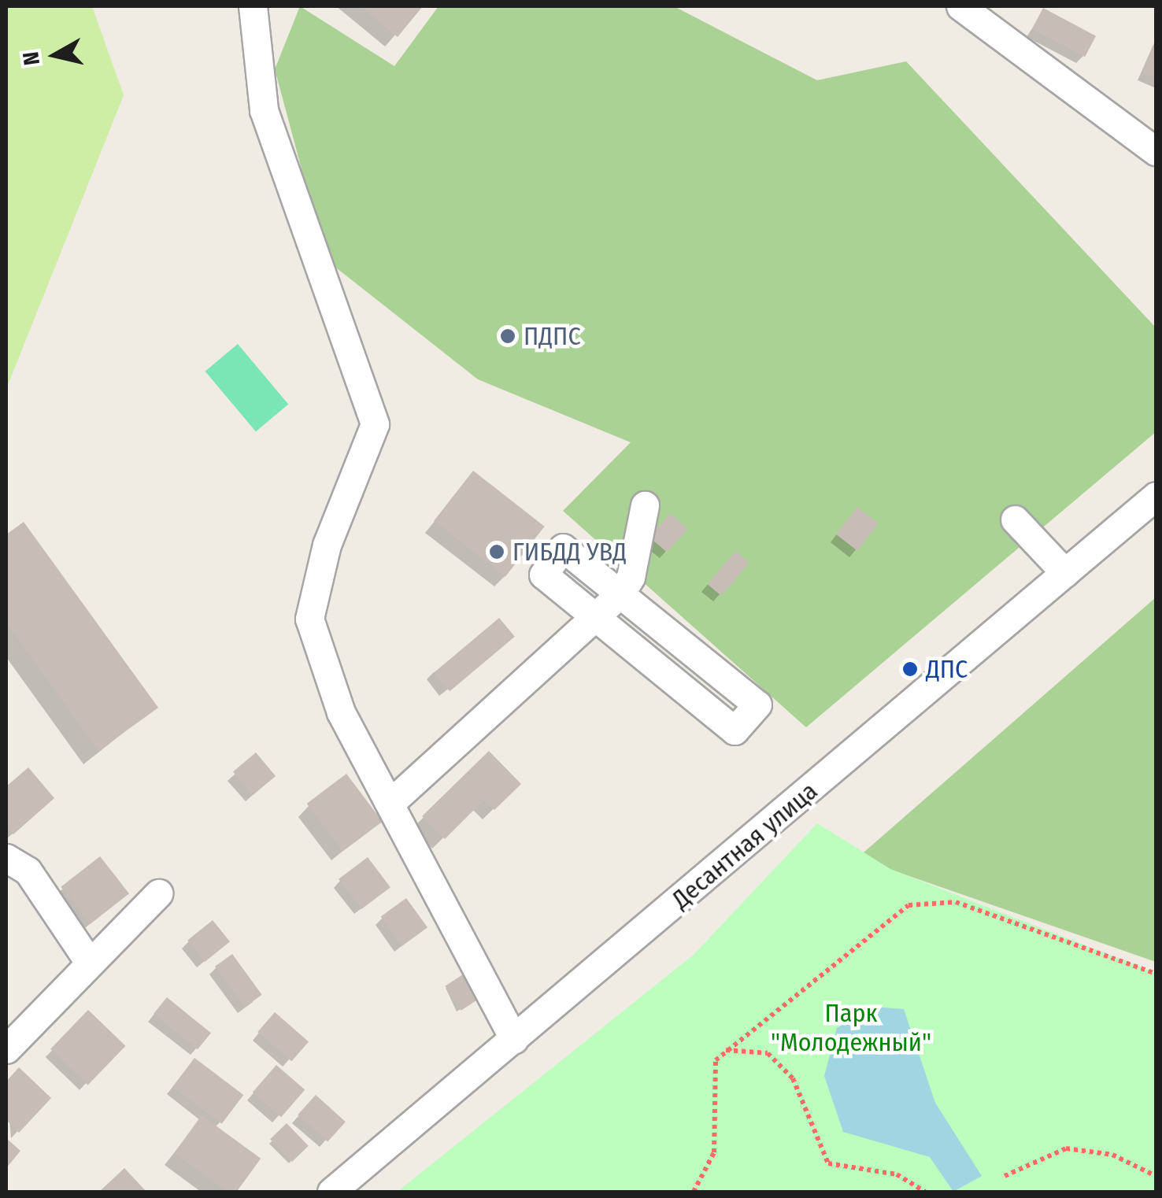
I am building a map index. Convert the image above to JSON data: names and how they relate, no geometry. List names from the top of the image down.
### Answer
{
  "streets": {
    "street": ["Десантная улица"]
  },
  "parks": ["Парк \"Молодежный\""],
  "places": ["ПДПС", "ГИБДД УВД", "ДПС"],
  "north": "left"
}
